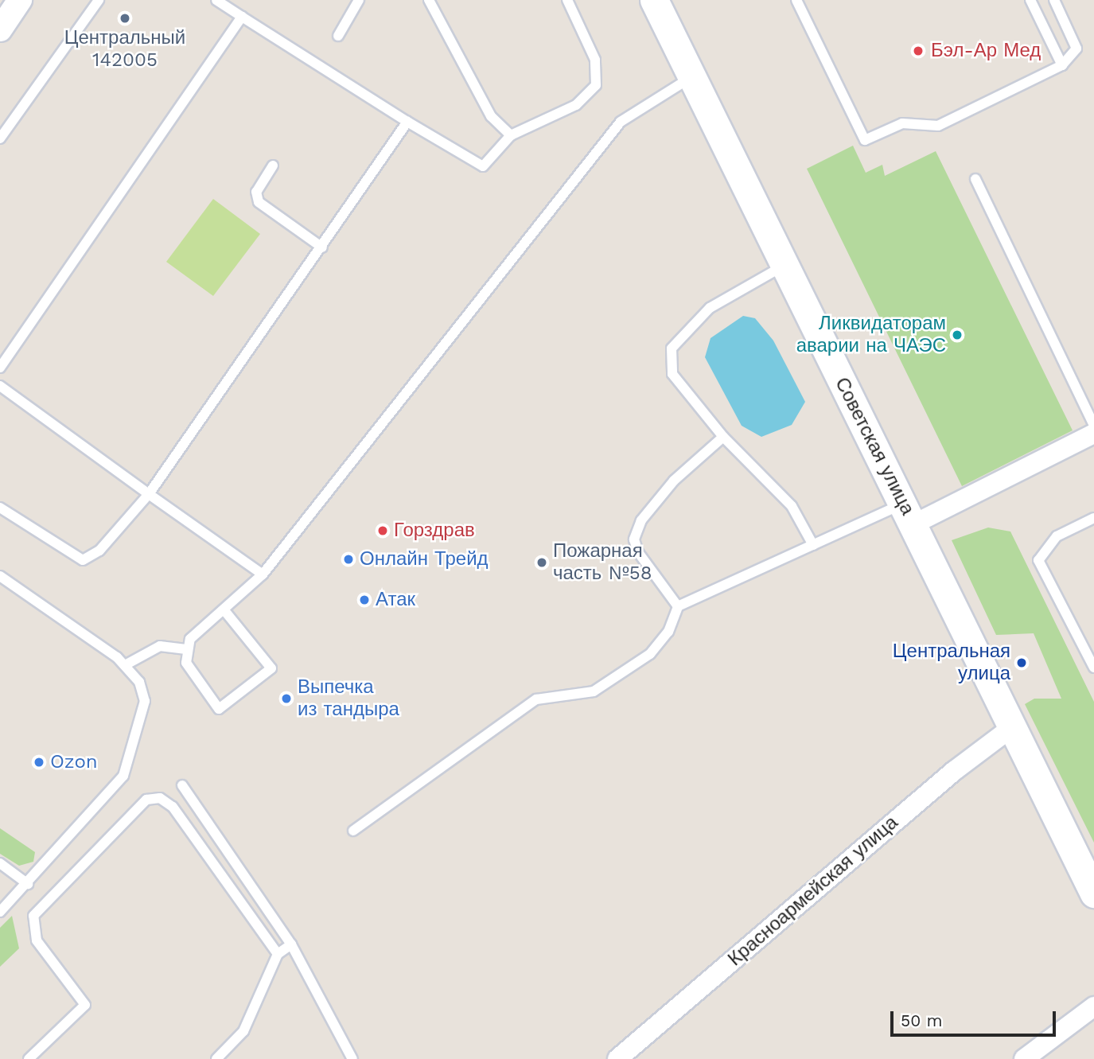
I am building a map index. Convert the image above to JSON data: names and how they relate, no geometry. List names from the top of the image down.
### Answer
{
  "streets": {
    "main road": ["Советская улица"],
    "street": ["Красноармейская улица"]
  },
  "crossings": [
    ["Советская улица", "Красноармейская улица"]
  ],
  "places": [
    "Центральный 142005",
    "Бэл-Ар Мед",
    "Ликвидаторам аварии на ЧАЭС",
    "Горздрав",
    "Онлайн Трейд",
    "Пожарная часть №58",
    "Атак",
    "Центральная улица",
    "Выпечка из тандыра",
    "Ozon"
  ],
  "scale_bar": "50 m"
}
